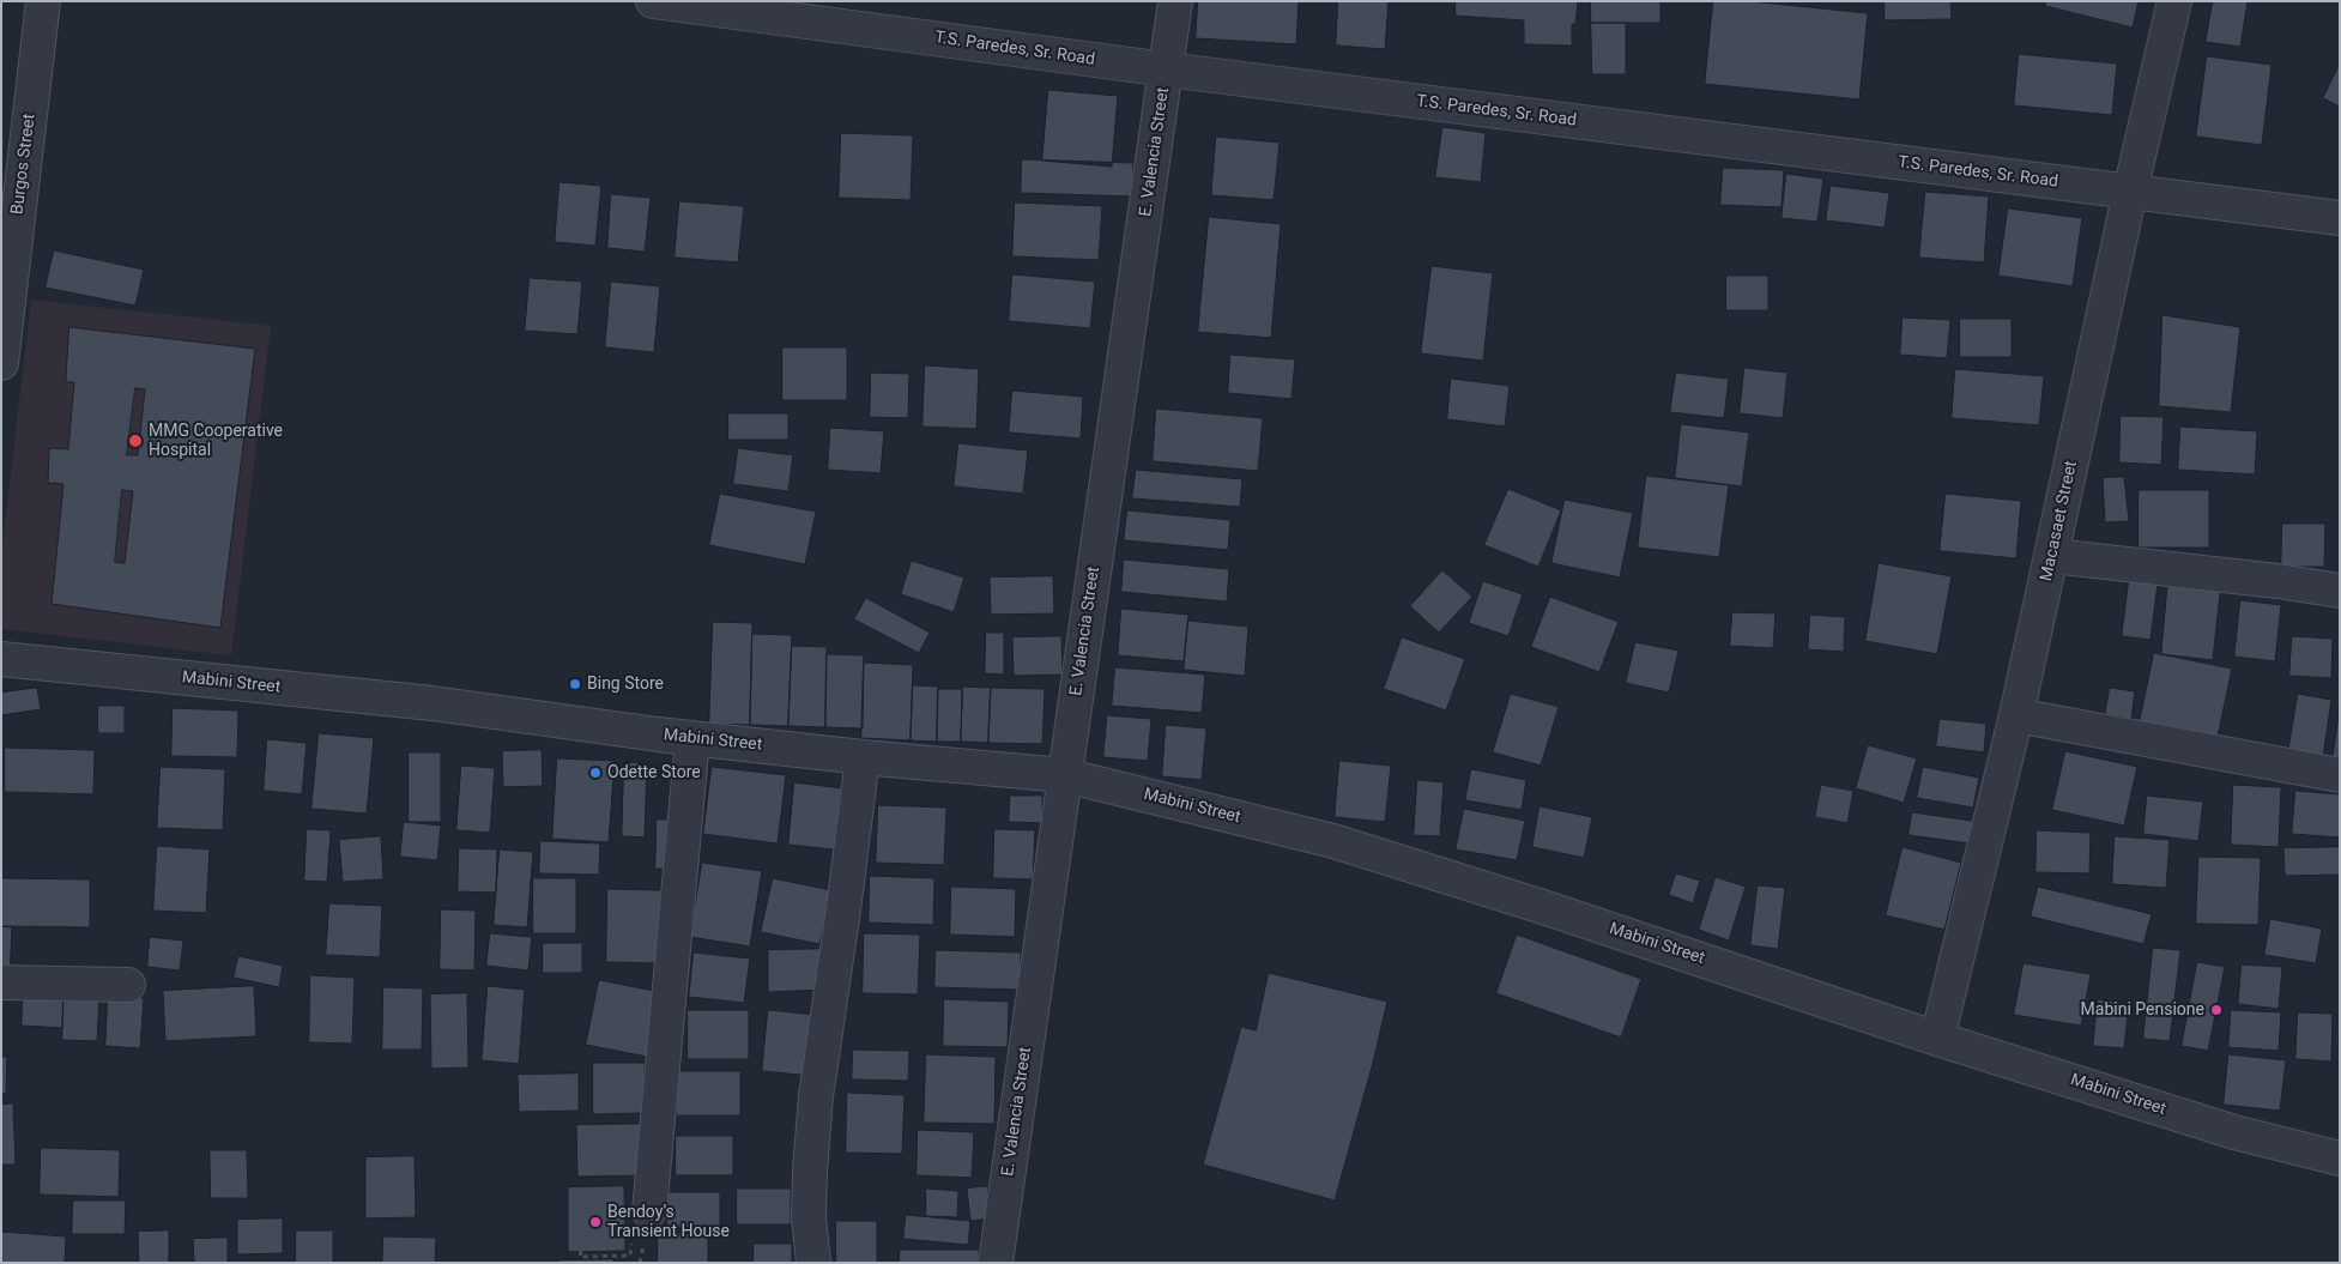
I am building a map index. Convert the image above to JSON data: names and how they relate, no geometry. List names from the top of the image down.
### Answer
{
  "streets": {
    "street": [
      "T.S. Paredes, Sr. Road",
      "E. Valencia Street",
      "Burgos Street",
      "Macasaet Street",
      "Mabini Street"
    ]
  },
  "crossings": [
    ["T.S. Paredes, Sr. Road", "E. Valencia Street"],
    ["T.S. Paredes, Sr. Road", "Macasaet Street"],
    ["E. Valencia Street", "Mabini Street"],
    ["Macasaet Street", "Mabini Street"]
  ],
  "places": [
    "MMG Cooperative Hospital",
    "Bing Store",
    "Odette Store",
    "Mabini Pensione",
    "Bendoy’s Transient House"
  ]
}
